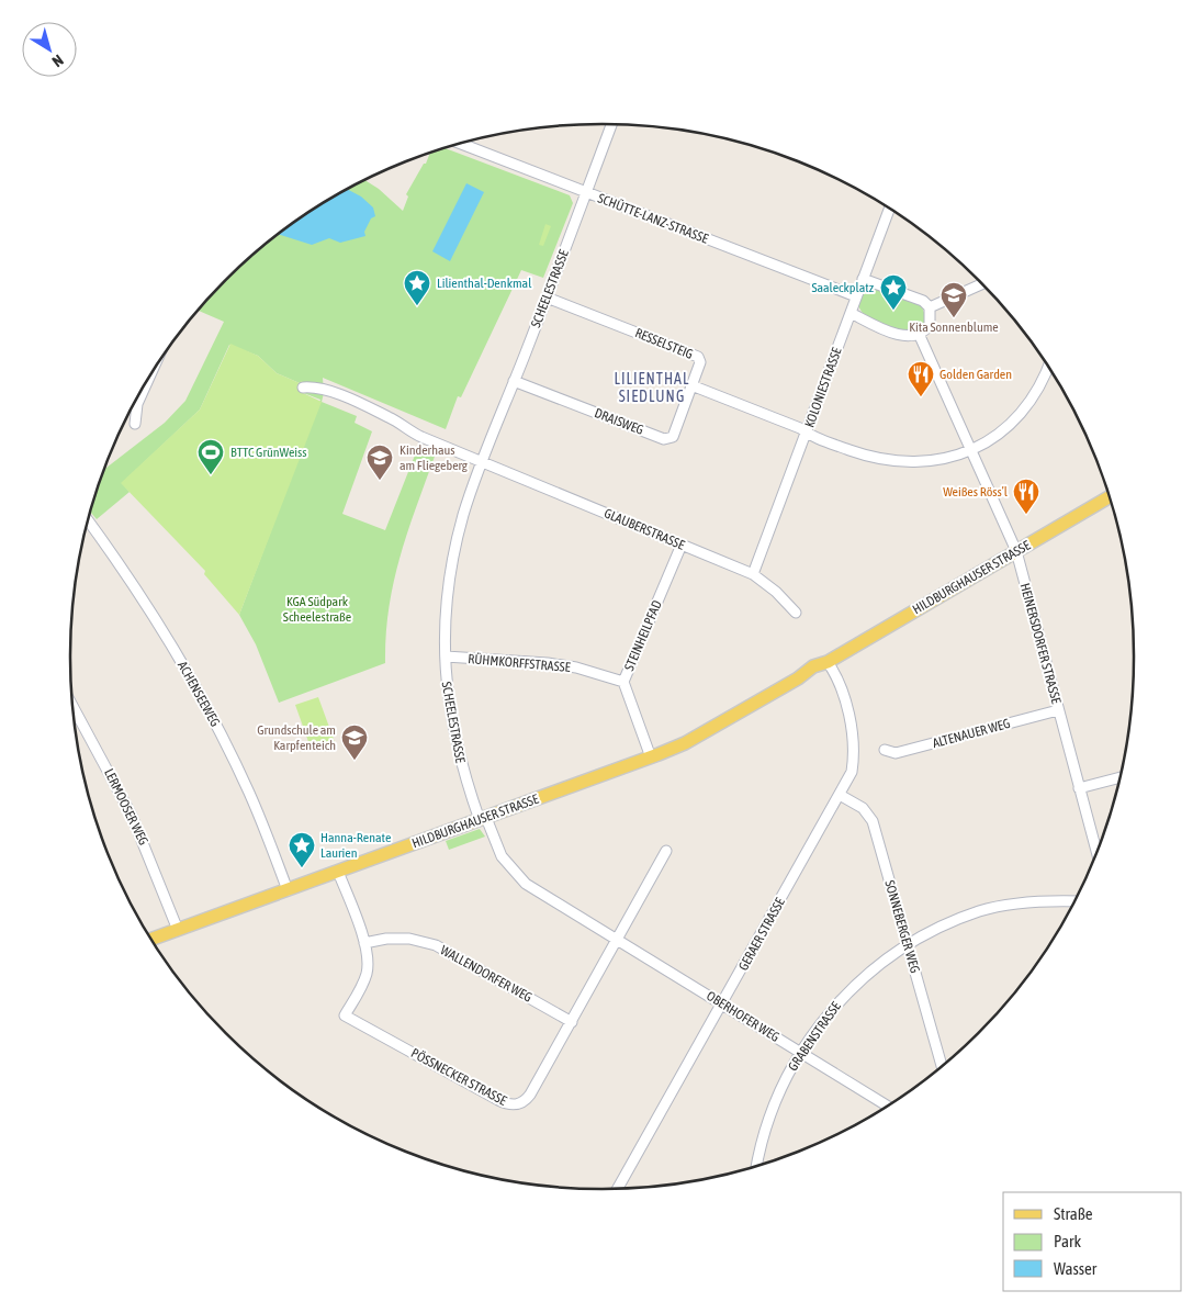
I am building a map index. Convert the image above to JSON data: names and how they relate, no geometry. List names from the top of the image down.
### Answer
{
  "streets": {
    "main road": ["HILDBURGHAUSER STRASSE"],
    "street": [
      "SCHÜTTE-LANZ-STRASSE",
      "SCHEELESTRASSE",
      "RESSELSTEIG",
      "KOLONIESTRASSE",
      "DRAISWEG",
      "GLAUBERSTRASSE",
      "STEINHEILPFAD",
      "HEINERSDORFER STRASSE",
      "RÜHMKORFFSTRASSE",
      "ACHENSEEWEG",
      "ALTENAUER WEG",
      "LERMOOSER WEG",
      "SONNEBERGER WEG",
      "GERAER STRASSE",
      "WALLENDORFER WEG",
      "OBERHOFER WEG",
      "GRABENSTRASSE",
      "PÖSSNECKER STRASSE"
    ]
  },
  "crossings": [
    ["SCHÜTTE-LANZ-STRASSE", "SCHEELESTRASSE"],
    ["SCHÜTTE-LANZ-STRASSE", "KOLONIESTRASSE"],
    ["SCHEELESTRASSE", "RESSELSTEIG"],
    ["SCHEELESTRASSE", "DRAISWEG"],
    ["SCHEELESTRASSE", "GLAUBERSTRASSE"],
    ["SCHEELESTRASSE", "HILDBURGHAUSER STRASSE"],
    ["SCHEELESTRASSE", "RÜHMKORFFSTRASSE"],
    ["SCHEELESTRASSE", "OBERHOFER WEG"],
    ["RESSELSTEIG", "DRAISWEG"],
    ["KOLONIESTRASSE", "GLAUBERSTRASSE"],
    ["GLAUBERSTRASSE", "STEINHEILPFAD"],
    ["HILDBURGHAUSER STRASSE", "STEINHEILPFAD"],
    ["HILDBURGHAUSER STRASSE", "HEINERSDORFER STRASSE"],
    ["HILDBURGHAUSER STRASSE", "ACHENSEEWEG"],
    ["HILDBURGHAUSER STRASSE", "LERMOOSER WEG"],
    ["HILDBURGHAUSER STRASSE", "GERAER STRASSE"],
    ["HILDBURGHAUSER STRASSE", "OBERHOFER WEG"],
    ["STEINHEILPFAD", "RÜHMKORFFSTRASSE"],
    ["HEINERSDORFER STRASSE", "ALTENAUER WEG"],
    ["SONNEBERGER WEG", "GERAER STRASSE"],
    ["SONNEBERGER WEG", "GRABENSTRASSE"],
    ["GERAER STRASSE", "OBERHOFER WEG"],
    ["WALLENDORFER WEG", "PÖSSNECKER STRASSE"],
    ["OBERHOFER WEG", "GRABENSTRASSE"],
    ["OBERHOFER WEG", "PÖSSNECKER STRASSE"]
  ],
  "districts": ["LILIENTHAL SIEDLUNG"],
  "parks": ["KGA Südpark Scheelestraße"],
  "places": {
    "place": ["Lilienthal-Denkmal", "Saaleckplatz", "Hanna-Renate Laurien"],
    "school or university": ["Kita Sonnenblume", "Kinderhaus am Fliegeberg", "Grundschule am Karpfenteich"],
    "restaurant": ["Golden Garden", "Weißes Röss’l"],
    "sports": ["BTTC GrünWeiss"]
  },
  "legend": ["Straße", "Park", "Wasser"],
  "north": "bottom right"
}
